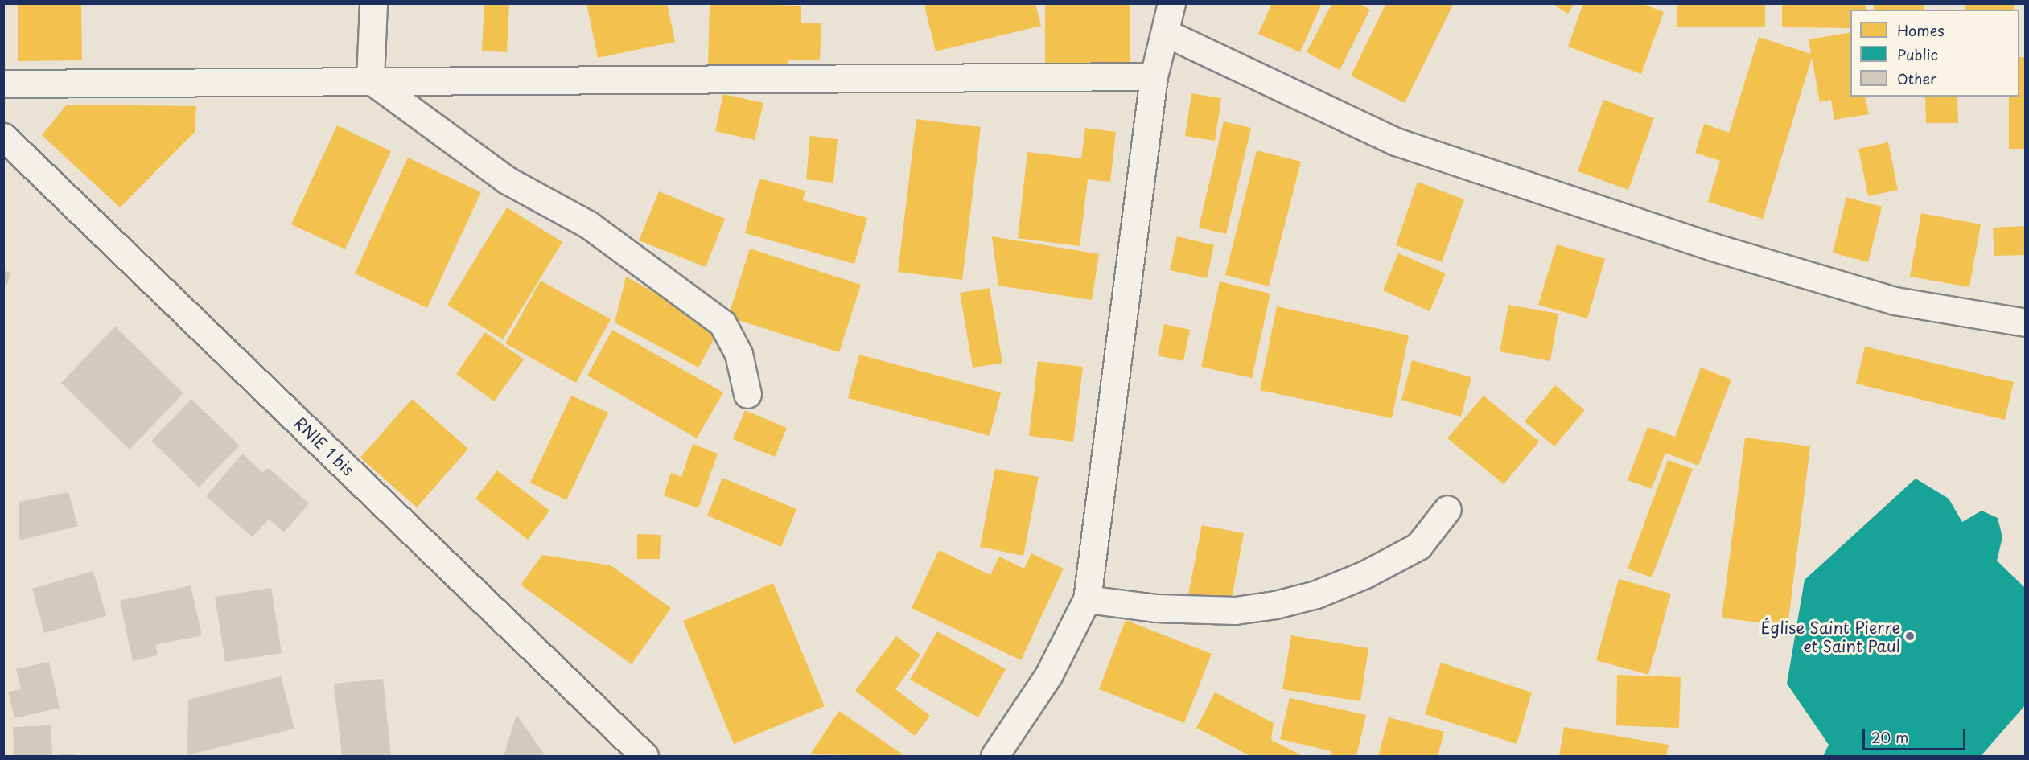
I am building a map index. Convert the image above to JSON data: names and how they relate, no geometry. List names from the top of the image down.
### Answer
{
  "streets": {
    "street": ["RNIE 1 bis"]
  },
  "places": ["Église Saint Pierre et Saint Paul"],
  "legend": ["Homes", "Public", "Other"],
  "scale_bar": "20 m"
}
